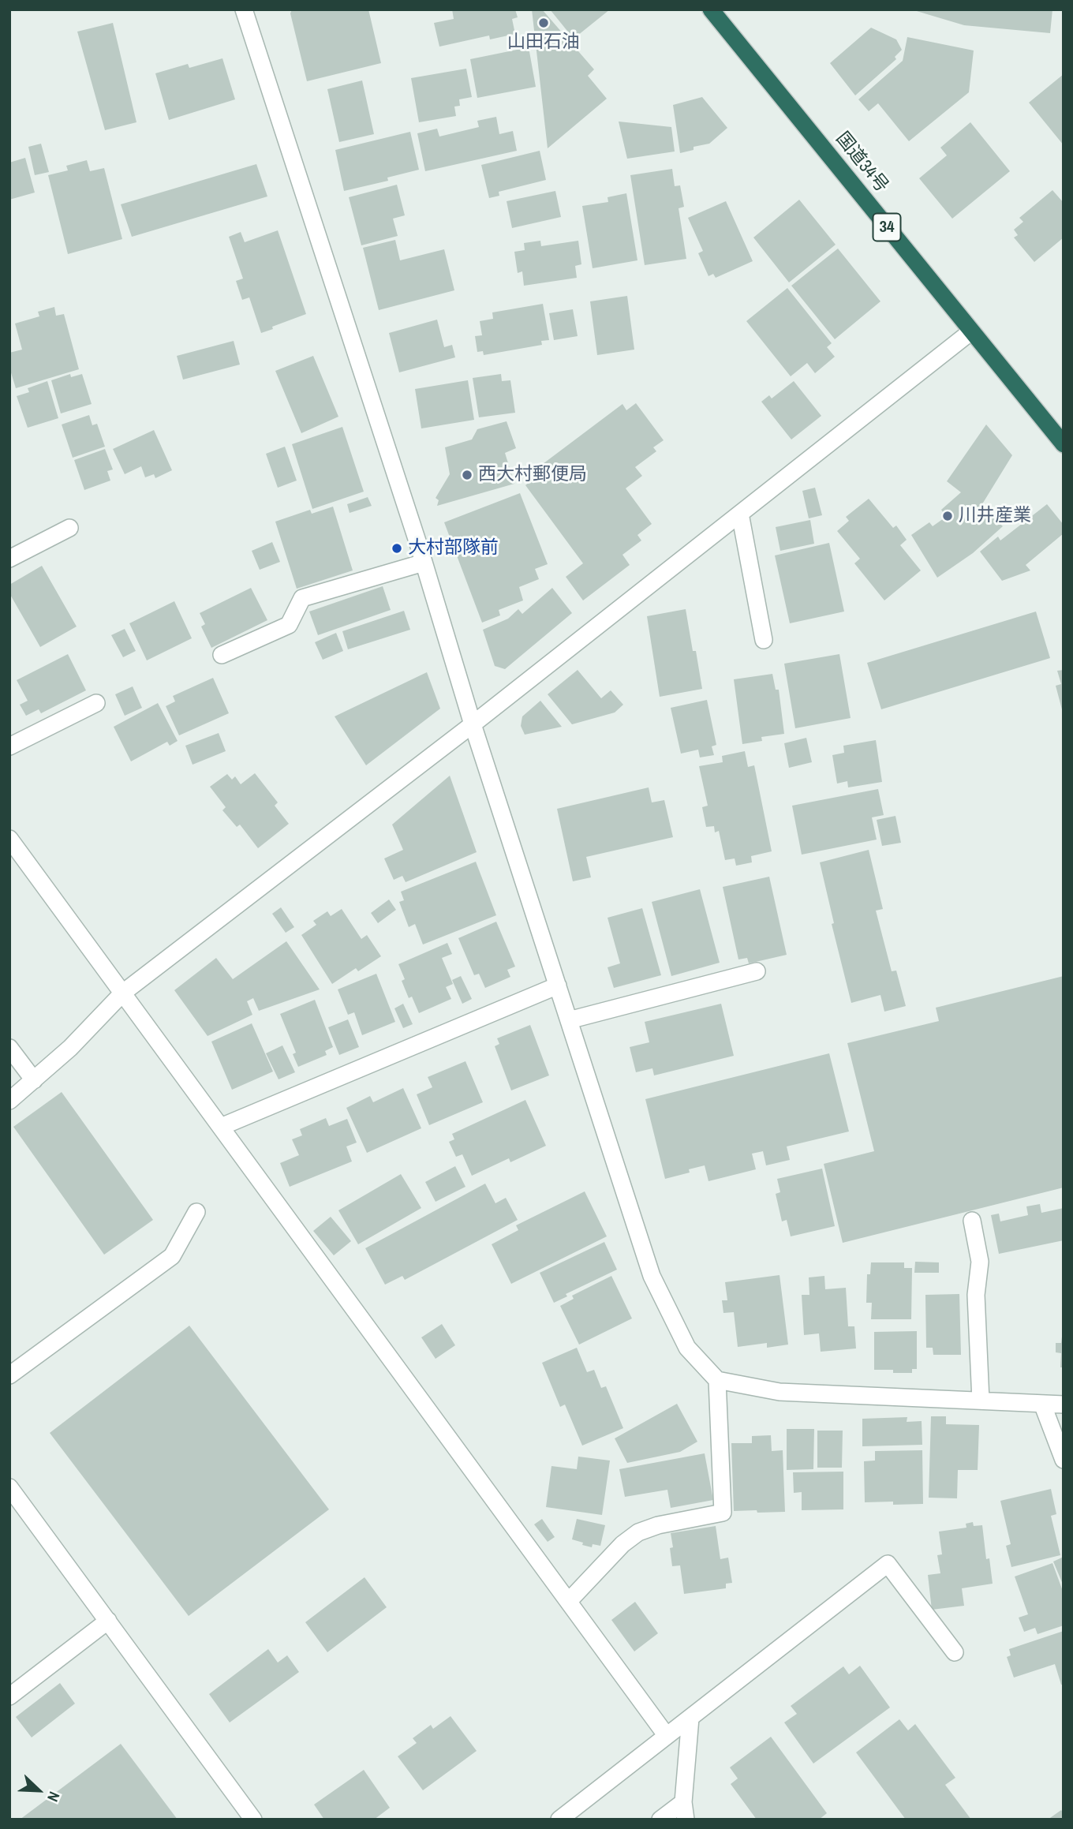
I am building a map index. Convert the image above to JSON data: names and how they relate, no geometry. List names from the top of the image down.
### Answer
{
  "streets": {
    "highway": ["国道34号", "34"]
  },
  "places": [
    "山田石油",
    "西大村郵便局",
    "川井産業",
    "大村部隊前"
  ],
  "north": "bottom right"
}
